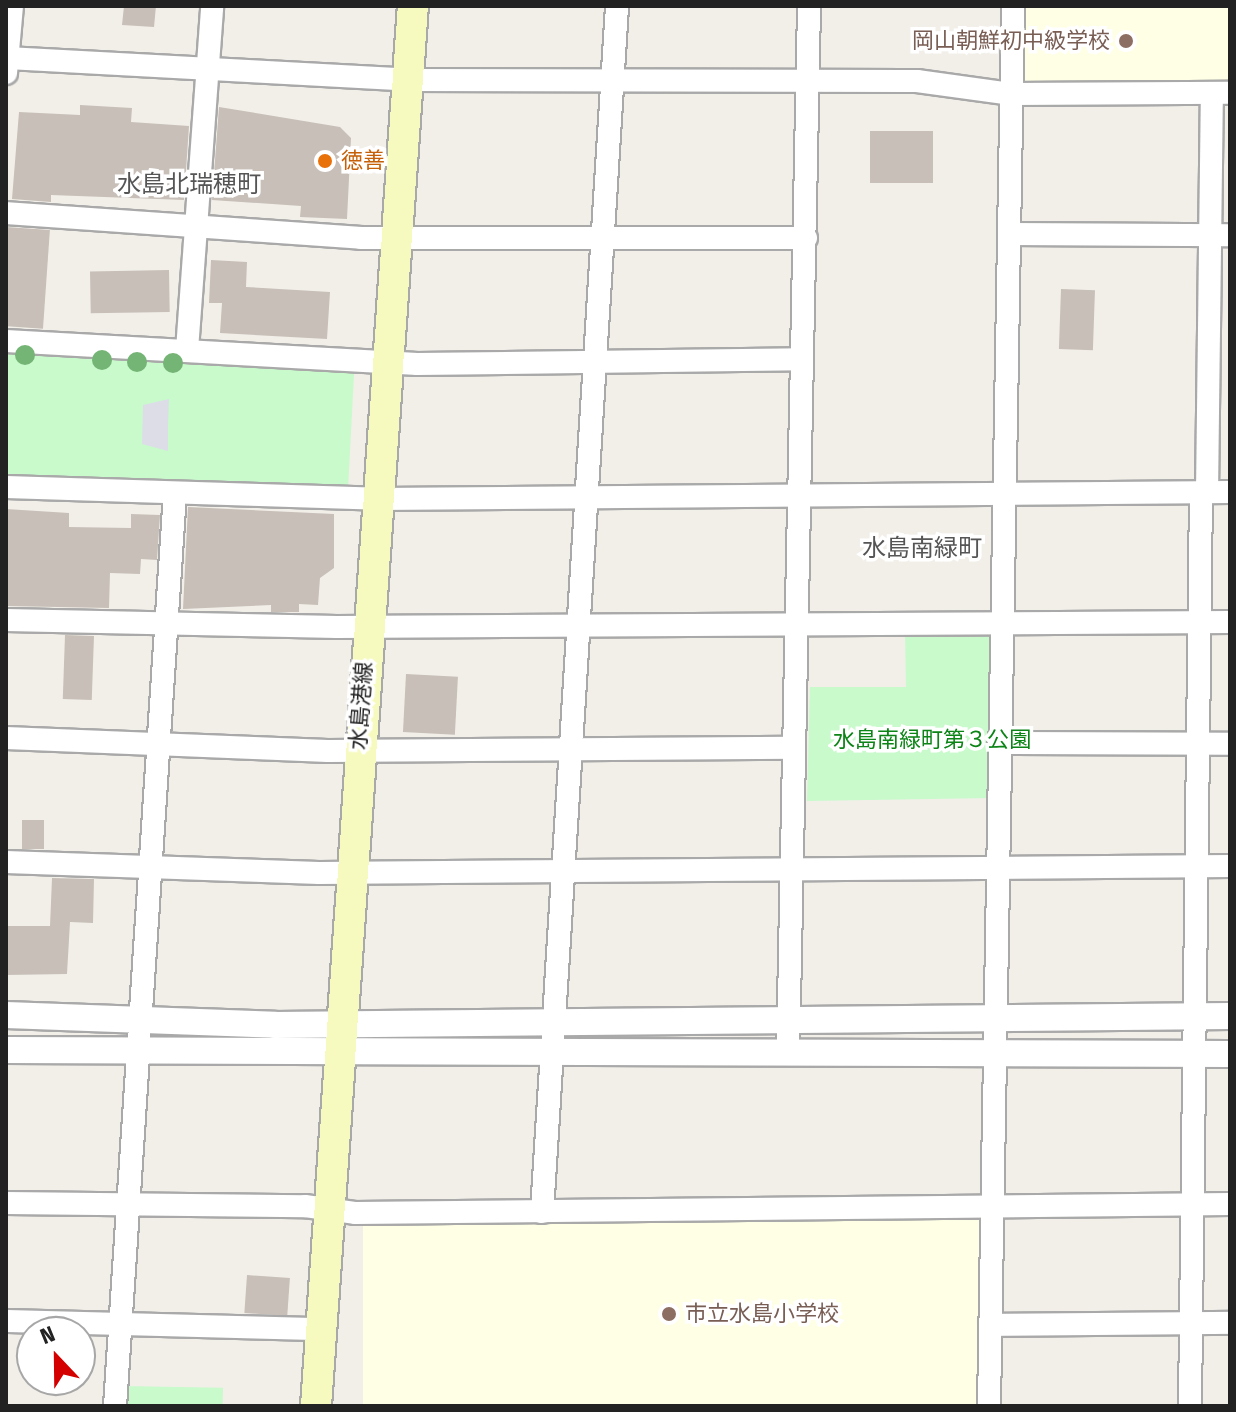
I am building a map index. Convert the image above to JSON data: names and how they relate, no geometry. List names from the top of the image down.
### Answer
{
  "streets": {
    "main road": ["水島港線"]
  },
  "districts": ["水島北瑞穂町", "水島南緑町"],
  "parks": ["水島南緑町第３公園"],
  "places": ["岡山朝鮮初中級学校", "徳善", "市立水島小学校"],
  "north": "top"
}
